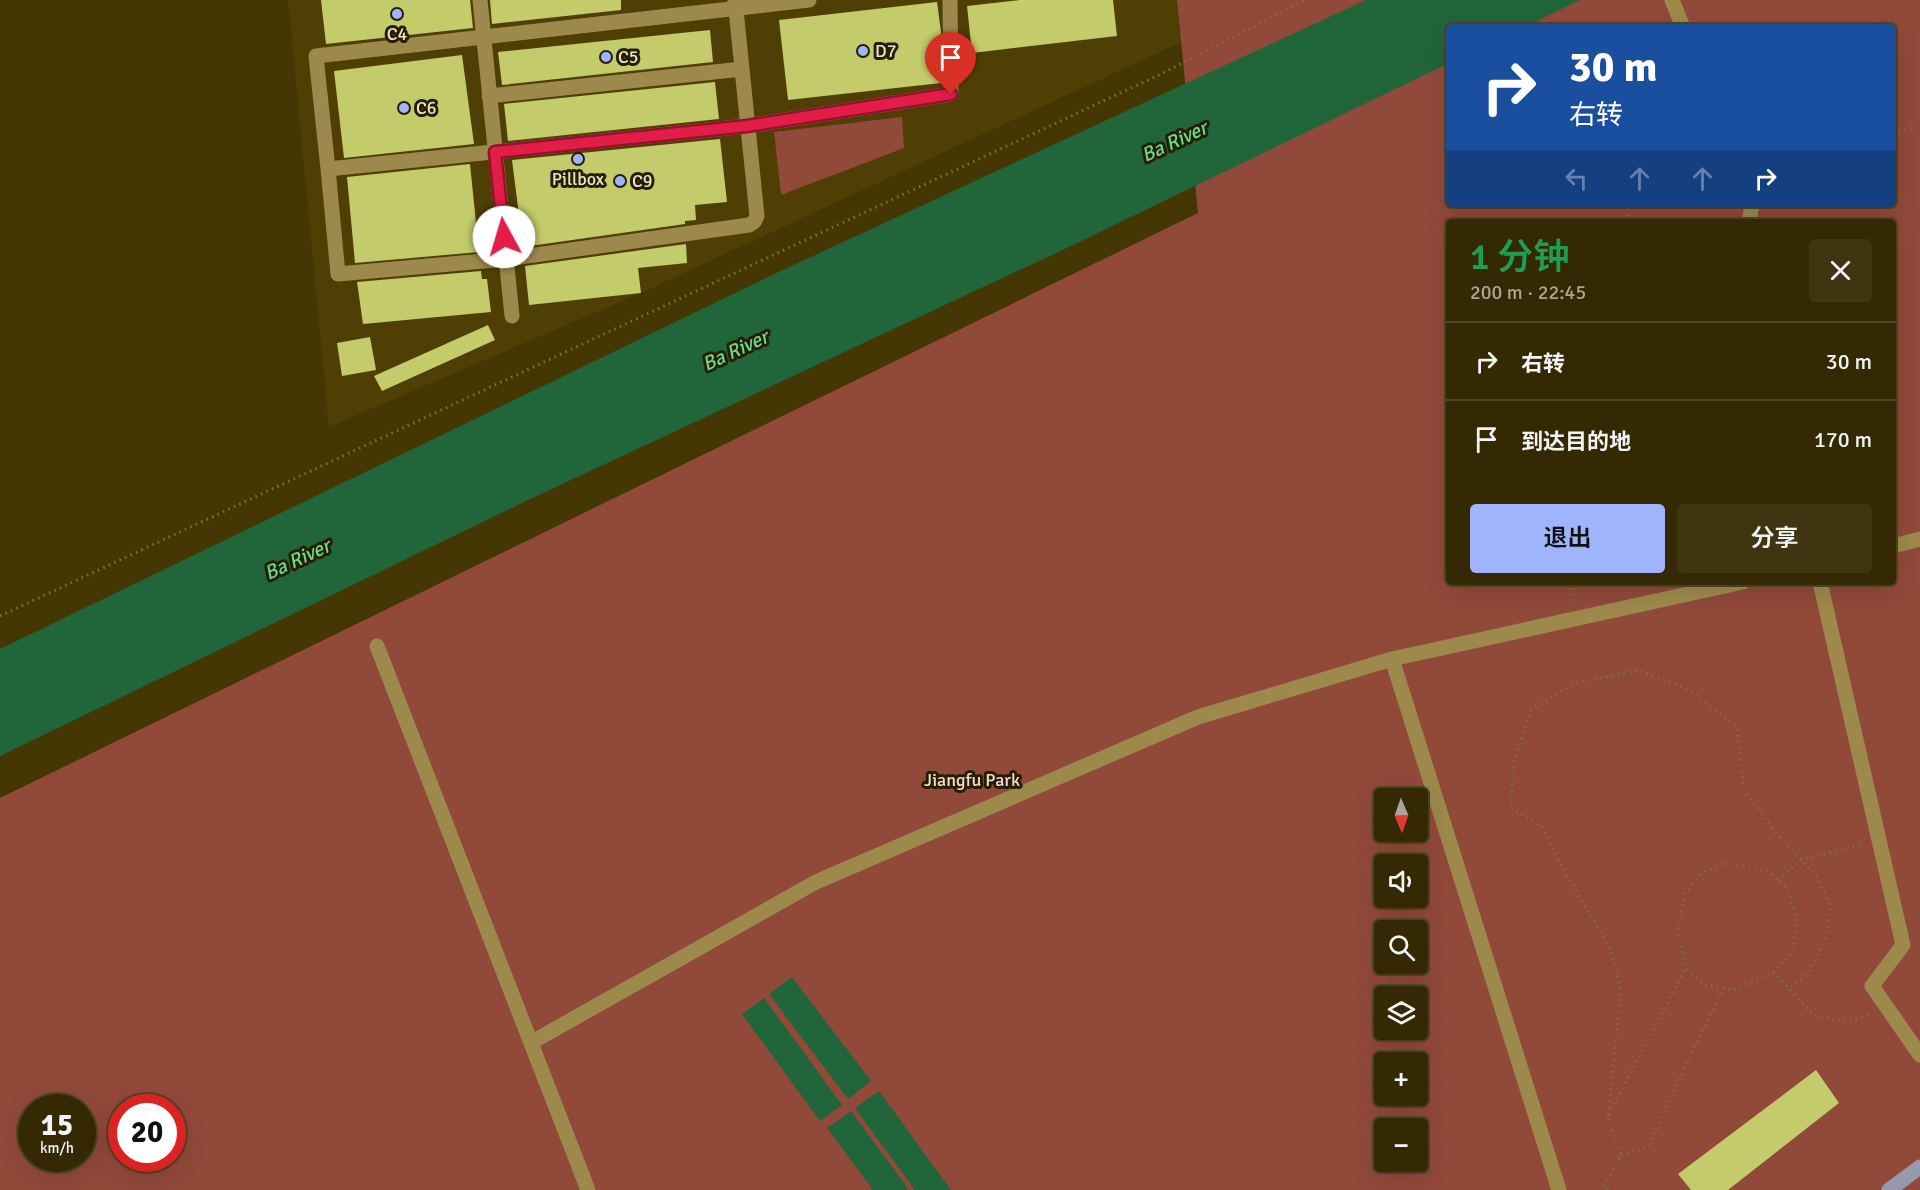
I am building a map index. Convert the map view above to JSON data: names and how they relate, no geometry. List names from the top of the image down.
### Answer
{
  "water": ["Ba River"],
  "parks": ["Jiangfu Park"],
  "places": [
    "C4",
    "D7",
    "C5",
    "C6",
    "Pillbox",
    "C9"
  ],
  "north": "bottom",
  "page": {
    "turn": ["30 m", "右转"],
    "heading": ["1 分钟", "200 m · 22:45"],
    "list": [
      {
        "name": "右转",
        "value": "30 m"
      },
      {
        "name": "到达目的地",
        "value": "170 m"
      }
    ],
    "buttons": ["退出", "分享"],
    "map_buttons": ["+", "−"],
    "speed": "15 km/h",
    "limit": "20"
  }
}
